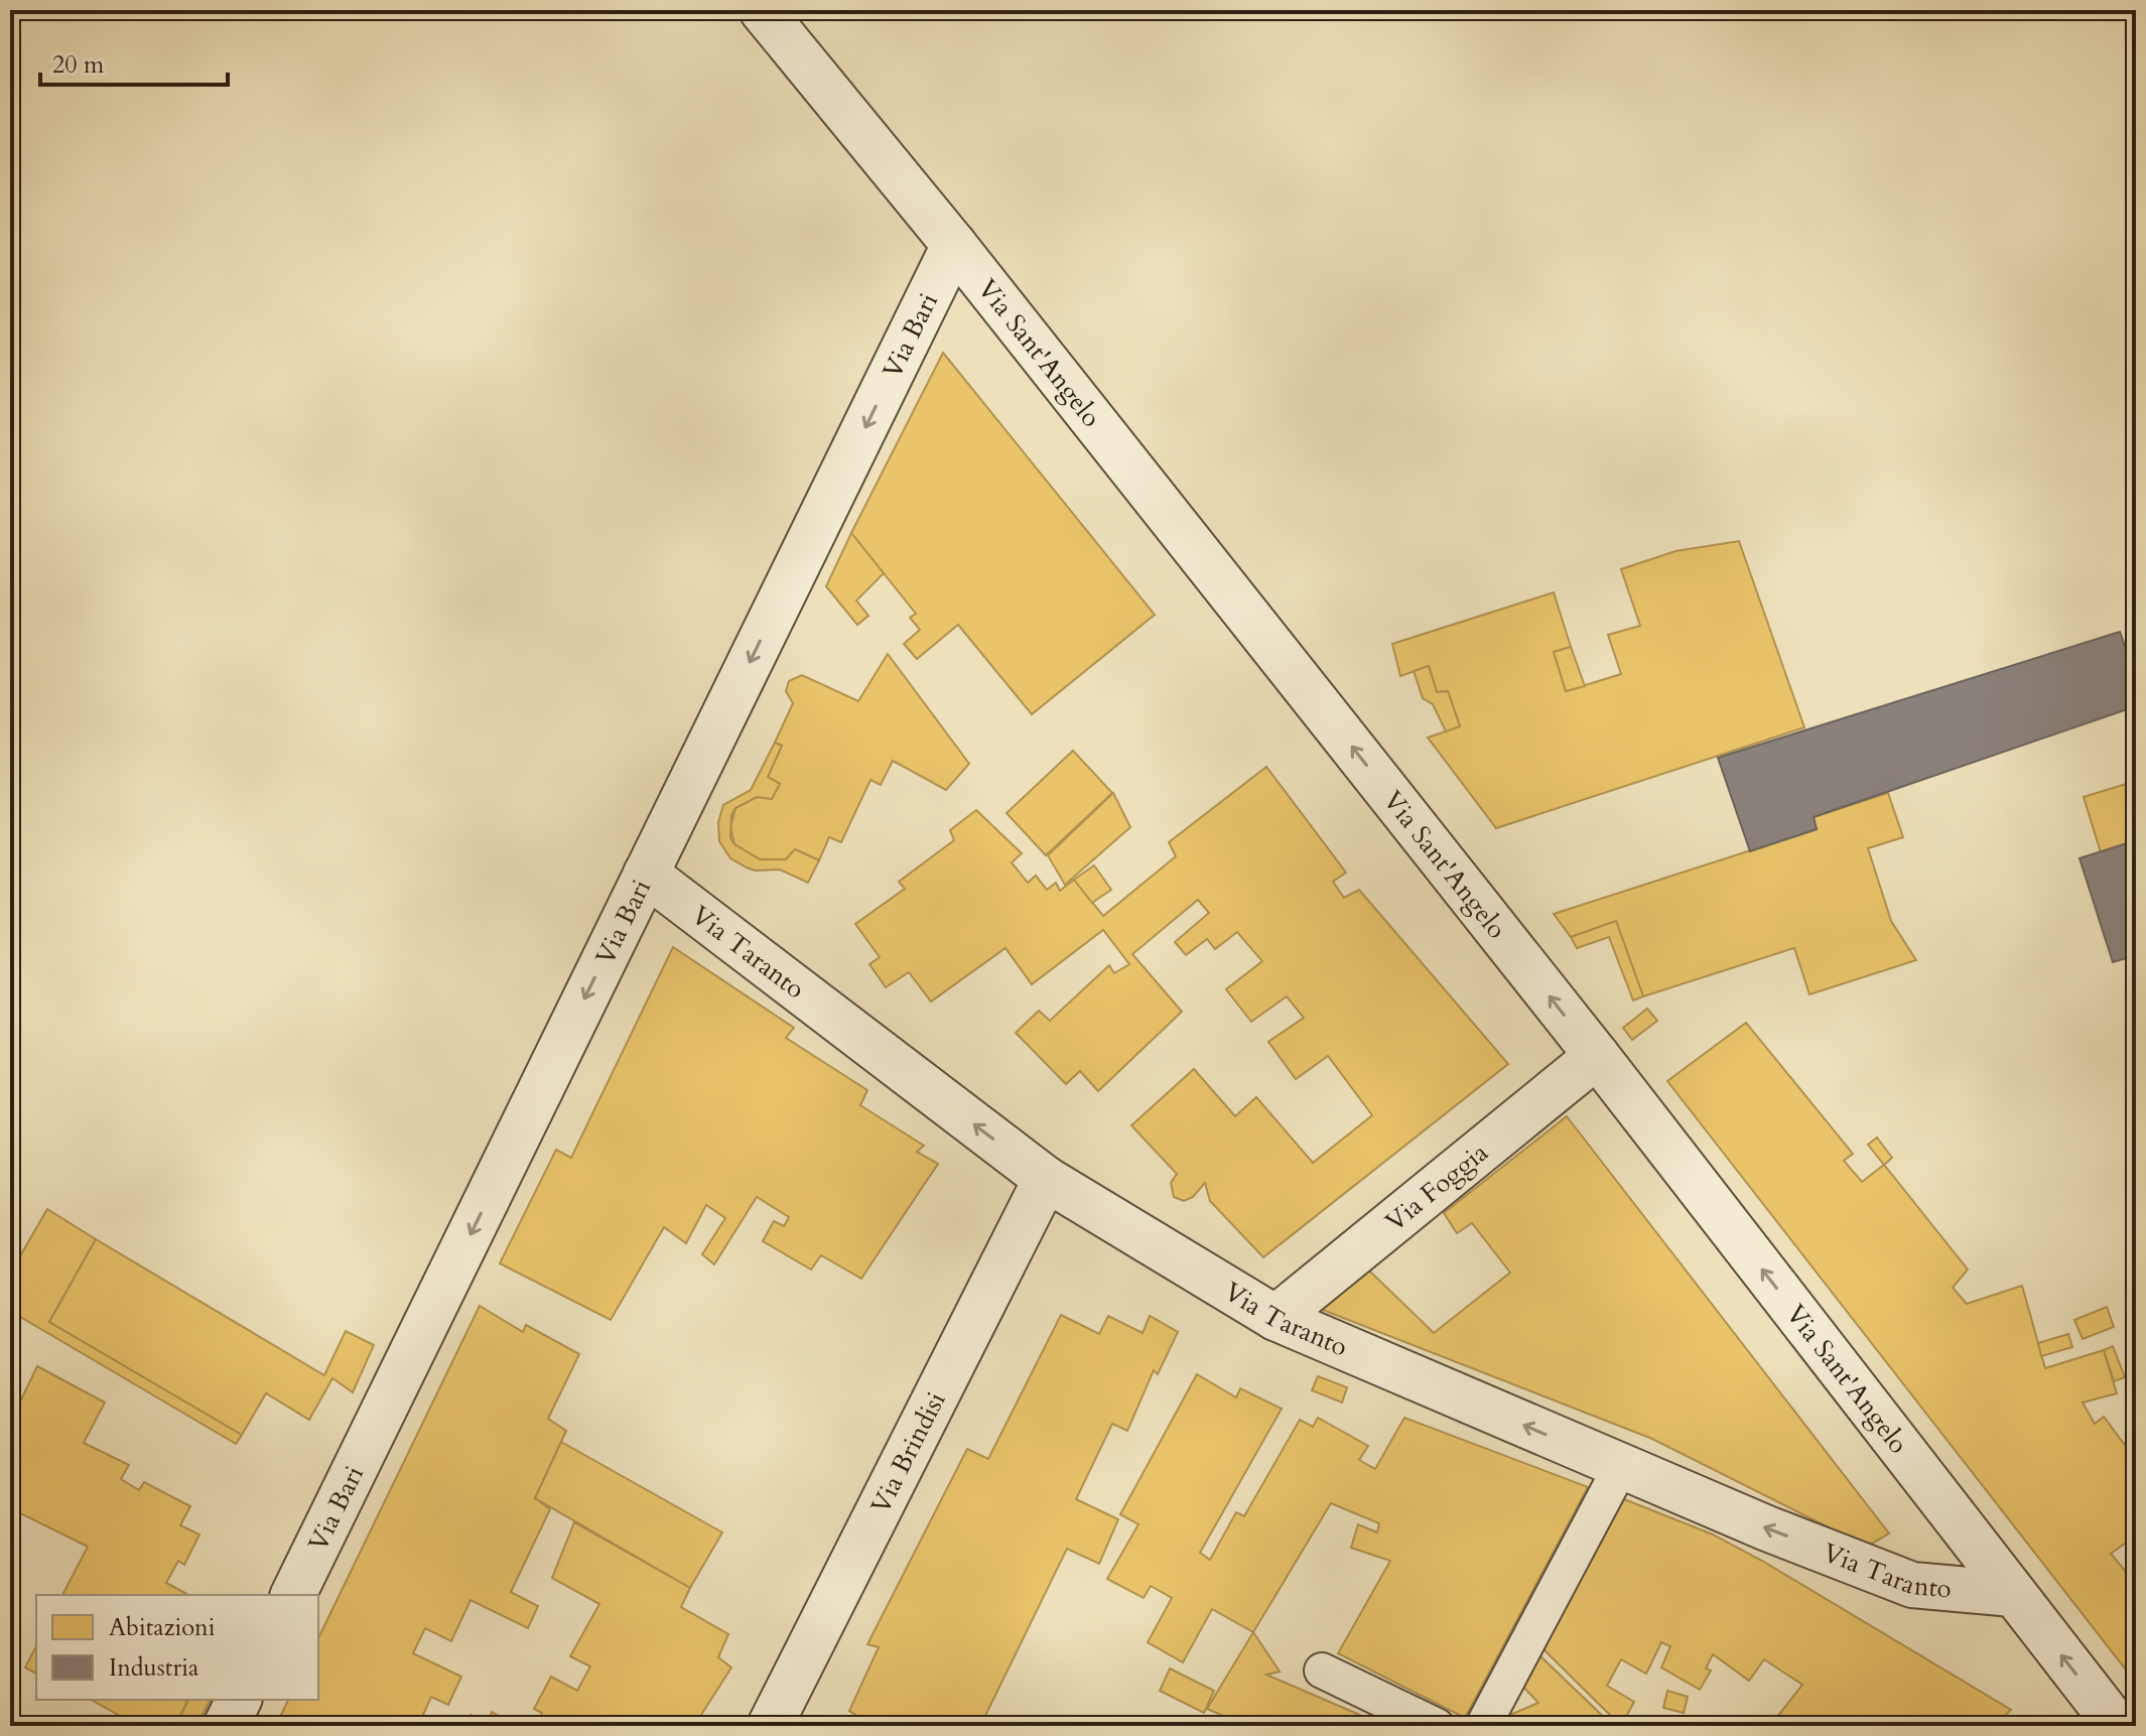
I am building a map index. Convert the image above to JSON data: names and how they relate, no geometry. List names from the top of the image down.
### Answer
{
  "streets": {
    "street": [
      "Via Bari",
      "Via Sant'Angelo",
      "Via Taranto",
      "Via Foggia",
      "Via Brindisi"
    ]
  },
  "crossings": [
    ["Via Bari", "Via Sant'Angelo"],
    ["Via Bari", "Via Taranto"],
    ["Via Sant'Angelo", "Via Taranto"],
    ["Via Sant'Angelo", "Via Foggia"],
    ["Via Taranto", "Via Foggia"],
    ["Via Taranto", "Via Brindisi"]
  ],
  "one_way": ["Via Bari", "Via Sant'Angelo", "Via Taranto"],
  "legend": ["Abitazioni", "Industria"],
  "scale_bar": "20 m"
}
